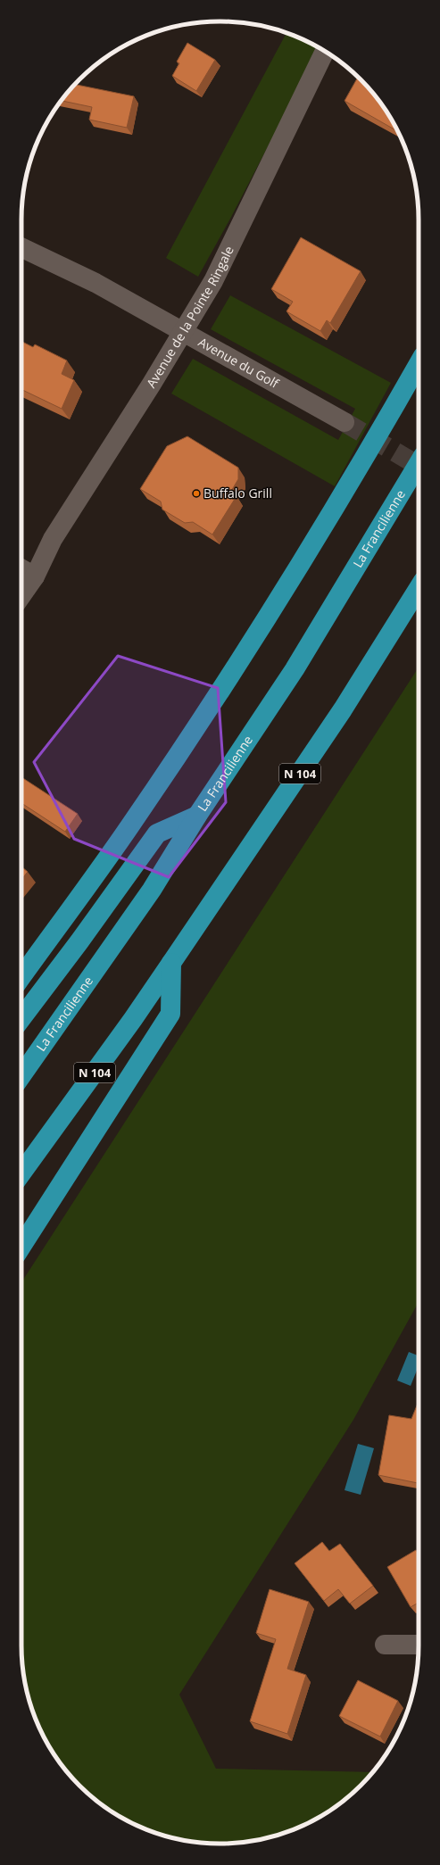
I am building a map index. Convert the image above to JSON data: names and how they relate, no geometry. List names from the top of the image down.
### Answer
{
  "streets": {
    "highway": ["La Francilienne", "N 104"],
    "street": ["Avenue de la Pointe Ringale", "Avenue du Golf"]
  },
  "places": ["Buffalo Grill"]
}
